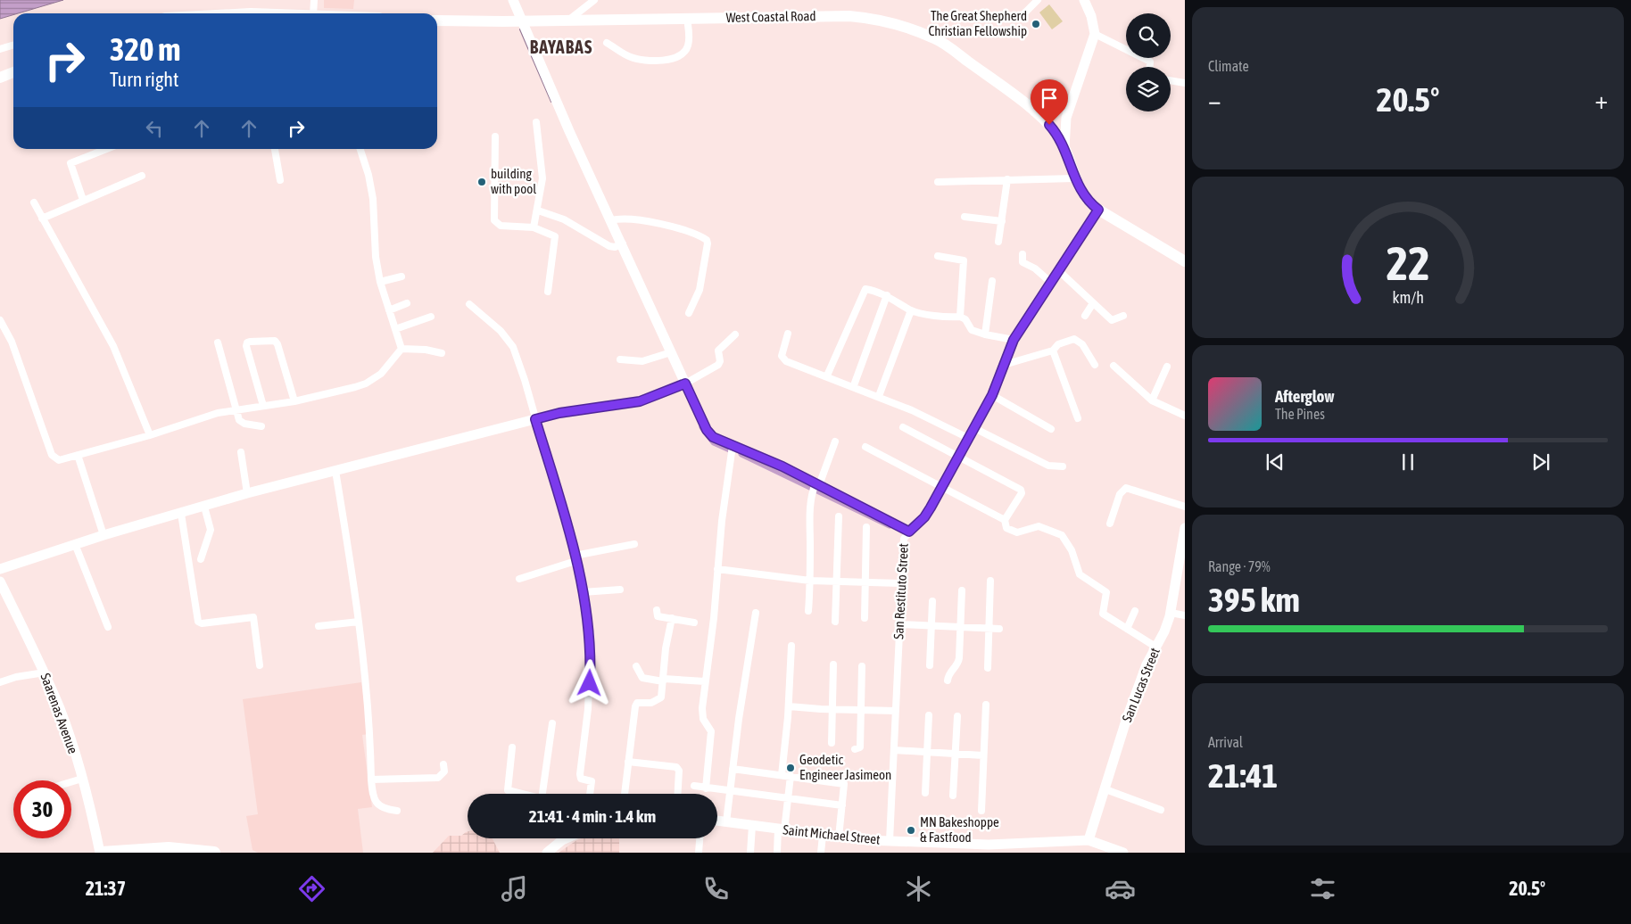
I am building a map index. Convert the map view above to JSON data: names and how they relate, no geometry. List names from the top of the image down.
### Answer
{
  "streets": {
    "main road": ["West Coastal Road"],
    "street": [
      "San Restituto Street",
      "San Lucas Street",
      "Saarenas Avenue",
      "Saint Michael Street"
    ]
  },
  "crossings": [
    ["West Coastal Road", "San Restituto Street"],
    ["San Restituto Street", "Saint Michael Street"],
    ["San Lucas Street", "Saint Michael Street"]
  ],
  "districts": ["BAYABAS"],
  "places": [
    "The Great Shepherd Christian Fellowship",
    "building with pool",
    "Geodetic Engineer Jasimeon",
    "MN Bakeshoppe & Fastfood"
  ],
  "page": {
    "tile": [
      "Climate",
      ["Range · 79%", "395 km"],
      ["Arrival", "21:41"]
    ],
    "turn": ["320 m", "Turn right"],
    "heat": ["−", "20.5°", "+"],
    "song": ["Afterglow", "The Pines"],
    "limit": "30",
    "trip": "21:41 · 4 min · 1.4 km",
    "tabs": ["21:37", "20.5°"],
    "gauge": ["22", "km/h"]
  }
}
